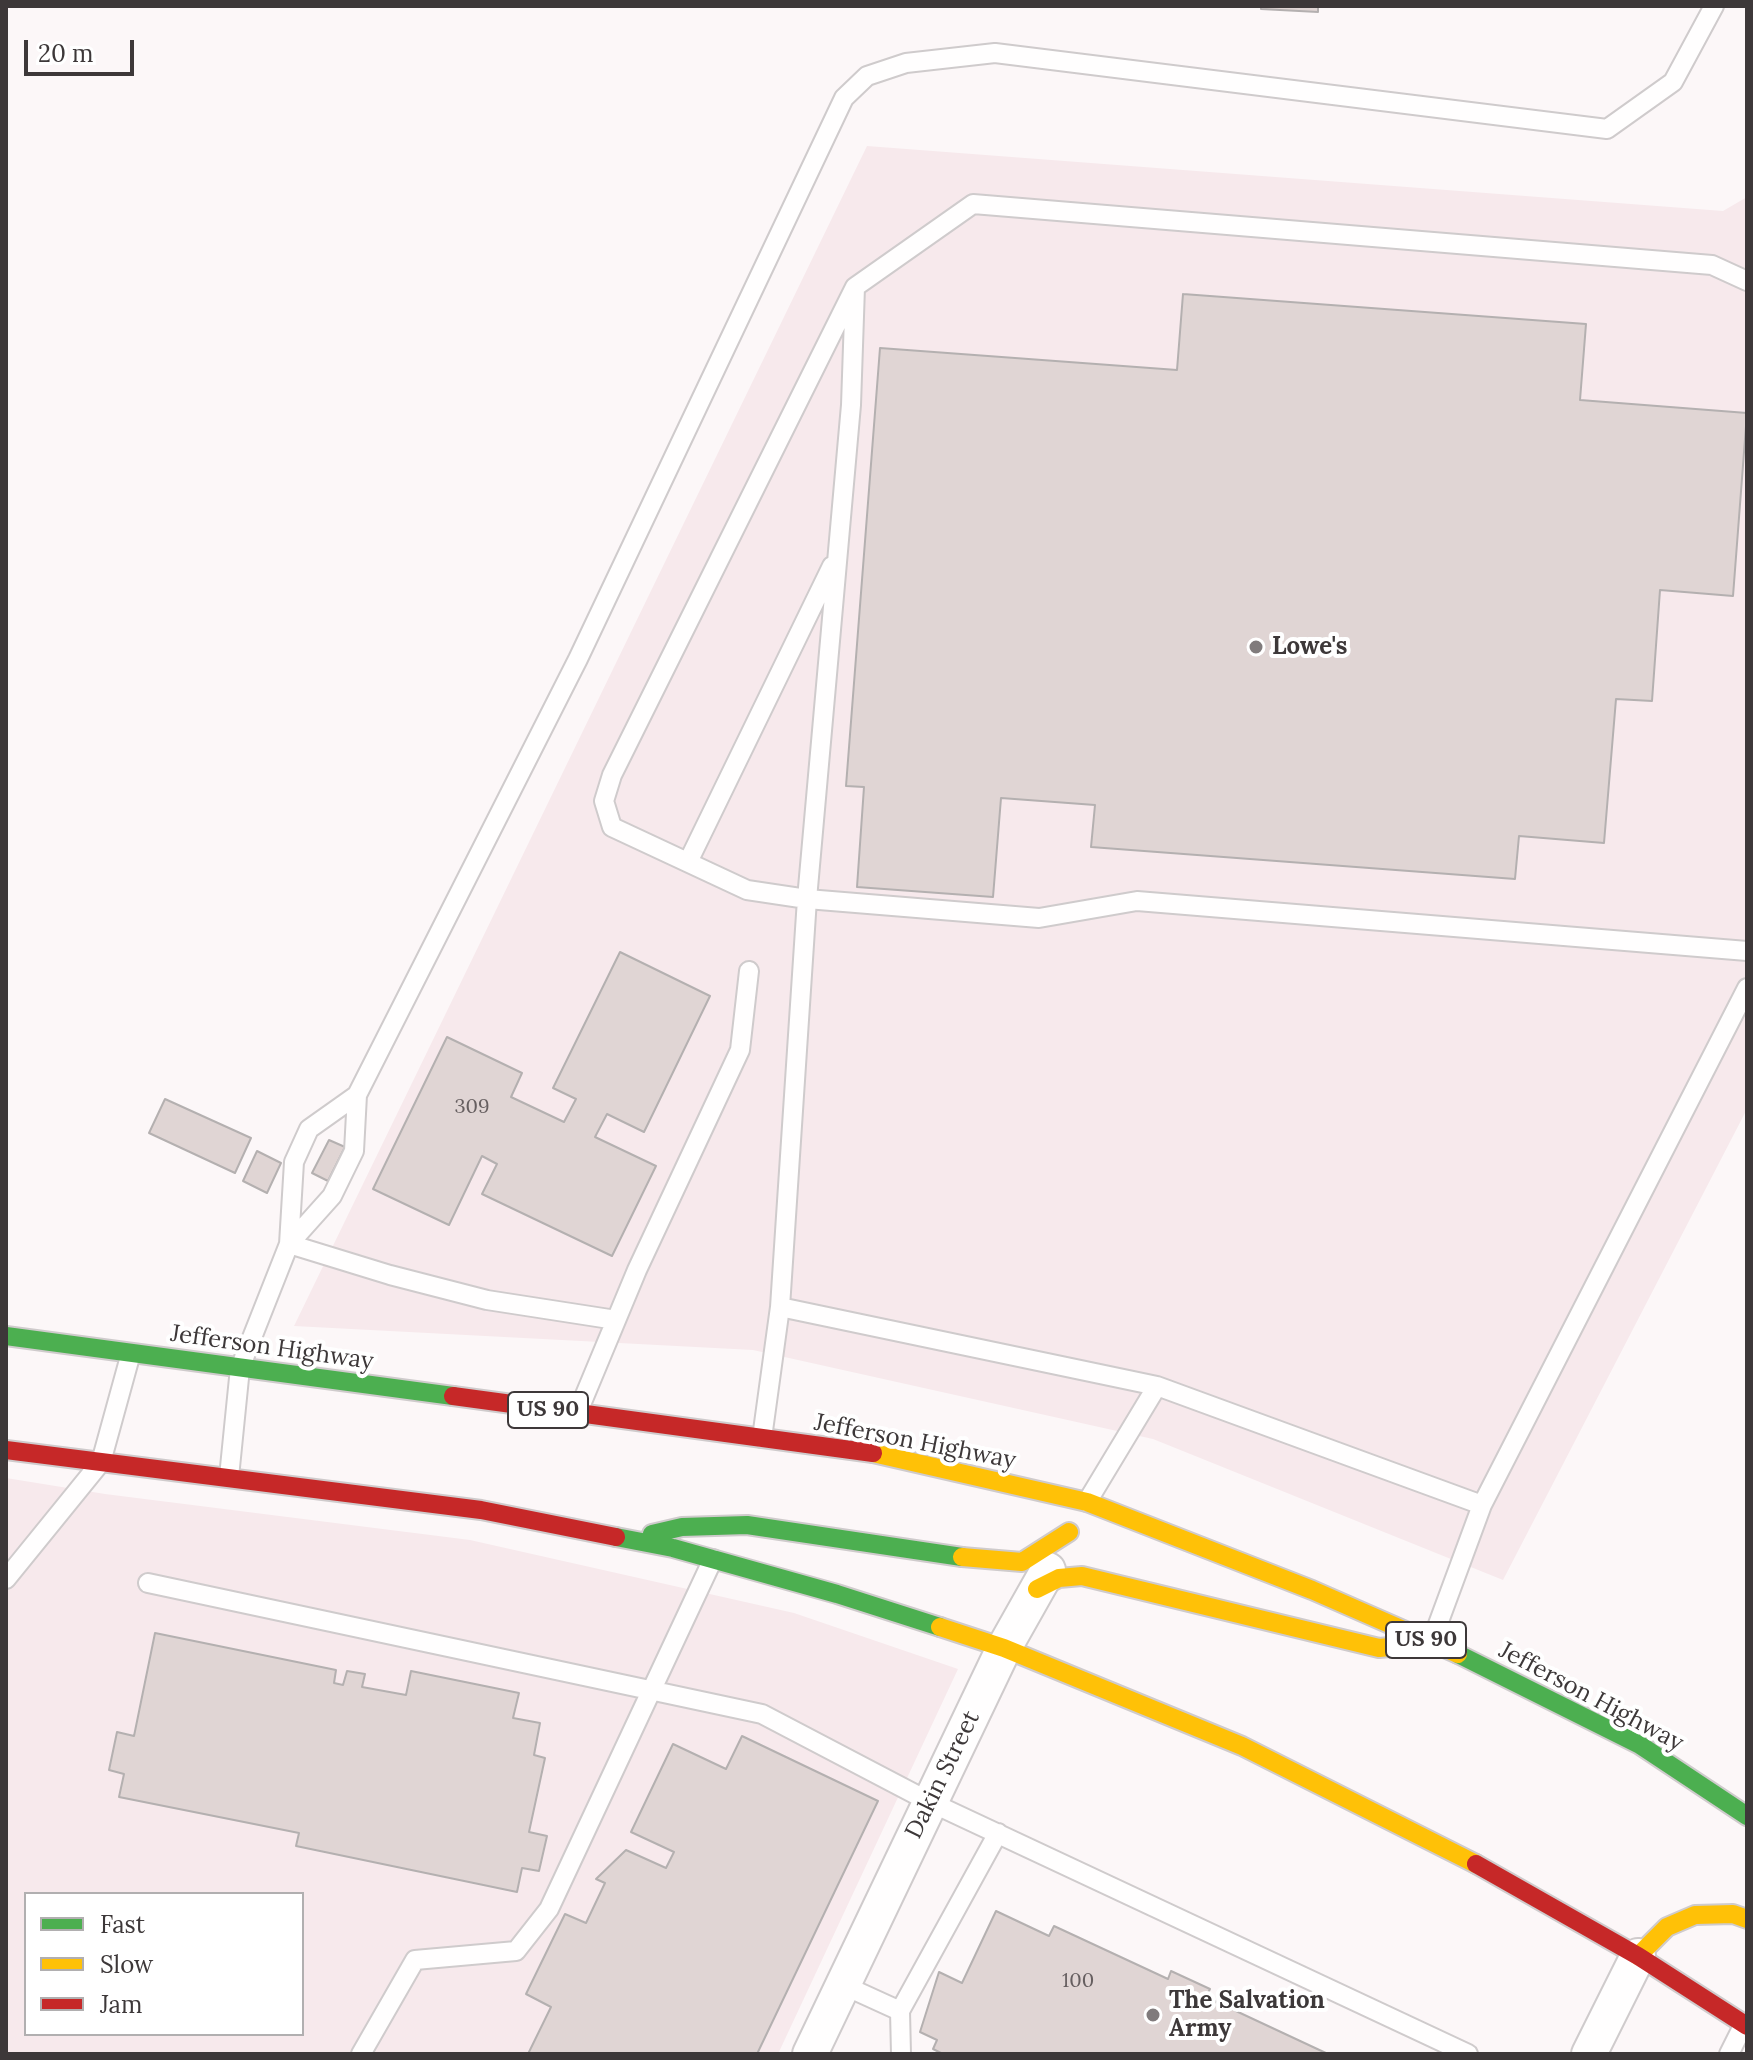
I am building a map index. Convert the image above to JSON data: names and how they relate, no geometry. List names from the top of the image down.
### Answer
{
  "streets": {
    "main road": ["Jefferson Highway", "US 90"],
    "street": ["Dakin Street"]
  },
  "crossings": [
    ["Jefferson Highway", "Dakin Street"]
  ],
  "places": ["Lowe's", "The Salvation Army"],
  "house_numbers": ["309", "100"],
  "legend": ["Fast", "Slow", "Jam"],
  "scale_bar": "20 m"
}
